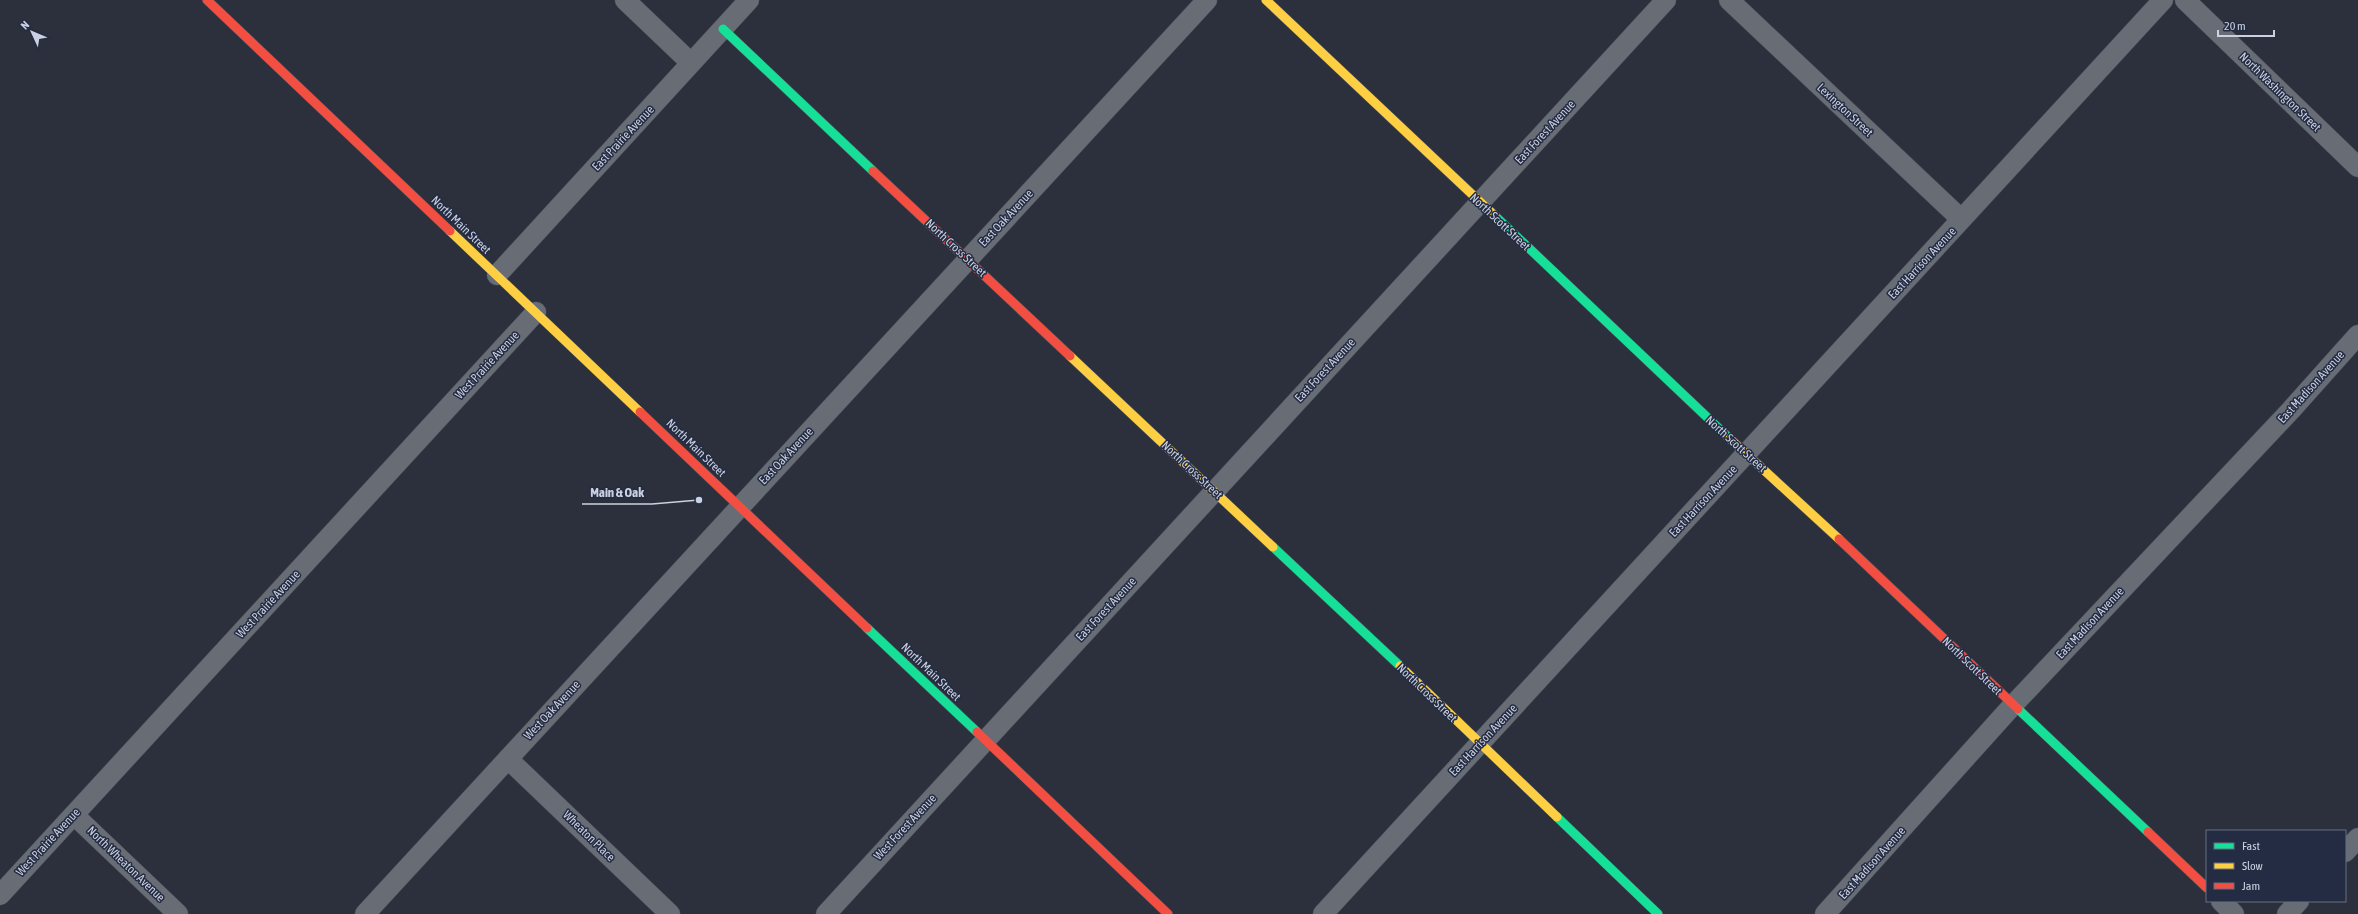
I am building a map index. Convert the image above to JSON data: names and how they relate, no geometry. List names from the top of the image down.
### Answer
{
  "streets": {
    "street": [
      "North Washington Street",
      "Lexington Street",
      "East Forest Avenue",
      "East Prairie Avenue",
      "East Oak Avenue",
      "North Scott Street",
      "North Main Street",
      "North Cross Street",
      "East Harrison Avenue",
      "West Prairie Avenue",
      "East Madison Avenue",
      "West Oak Avenue",
      "West Forest Avenue",
      "Wheaton Place",
      "North Wheaton Avenue"
    ]
  },
  "crossings": [
    ["Lexington Street", "East Harrison Avenue"],
    ["East Forest Avenue", "North Scott Street"],
    ["East Forest Avenue", "North Main Street"],
    ["East Forest Avenue", "North Cross Street"],
    ["East Forest Avenue", "West Forest Avenue"],
    ["East Prairie Avenue", "North Main Street"],
    ["East Prairie Avenue", "North Cross Street"],
    ["East Oak Avenue", "North Main Street"],
    ["East Oak Avenue", "North Cross Street"],
    ["East Oak Avenue", "West Oak Avenue"],
    ["North Scott Street", "East Harrison Avenue"],
    ["North Scott Street", "East Madison Avenue"],
    ["North Main Street", "West Prairie Avenue"],
    ["North Main Street", "West Oak Avenue"],
    ["North Main Street", "West Forest Avenue"],
    ["North Cross Street", "East Harrison Avenue"],
    ["West Prairie Avenue", "North Wheaton Avenue"],
    ["West Oak Avenue", "Wheaton Place"]
  ],
  "places": ["Main & Oak"],
  "legend": ["Fast", "Slow", "Jam"],
  "scale_bar": "20 m",
  "north": "top left"
}
